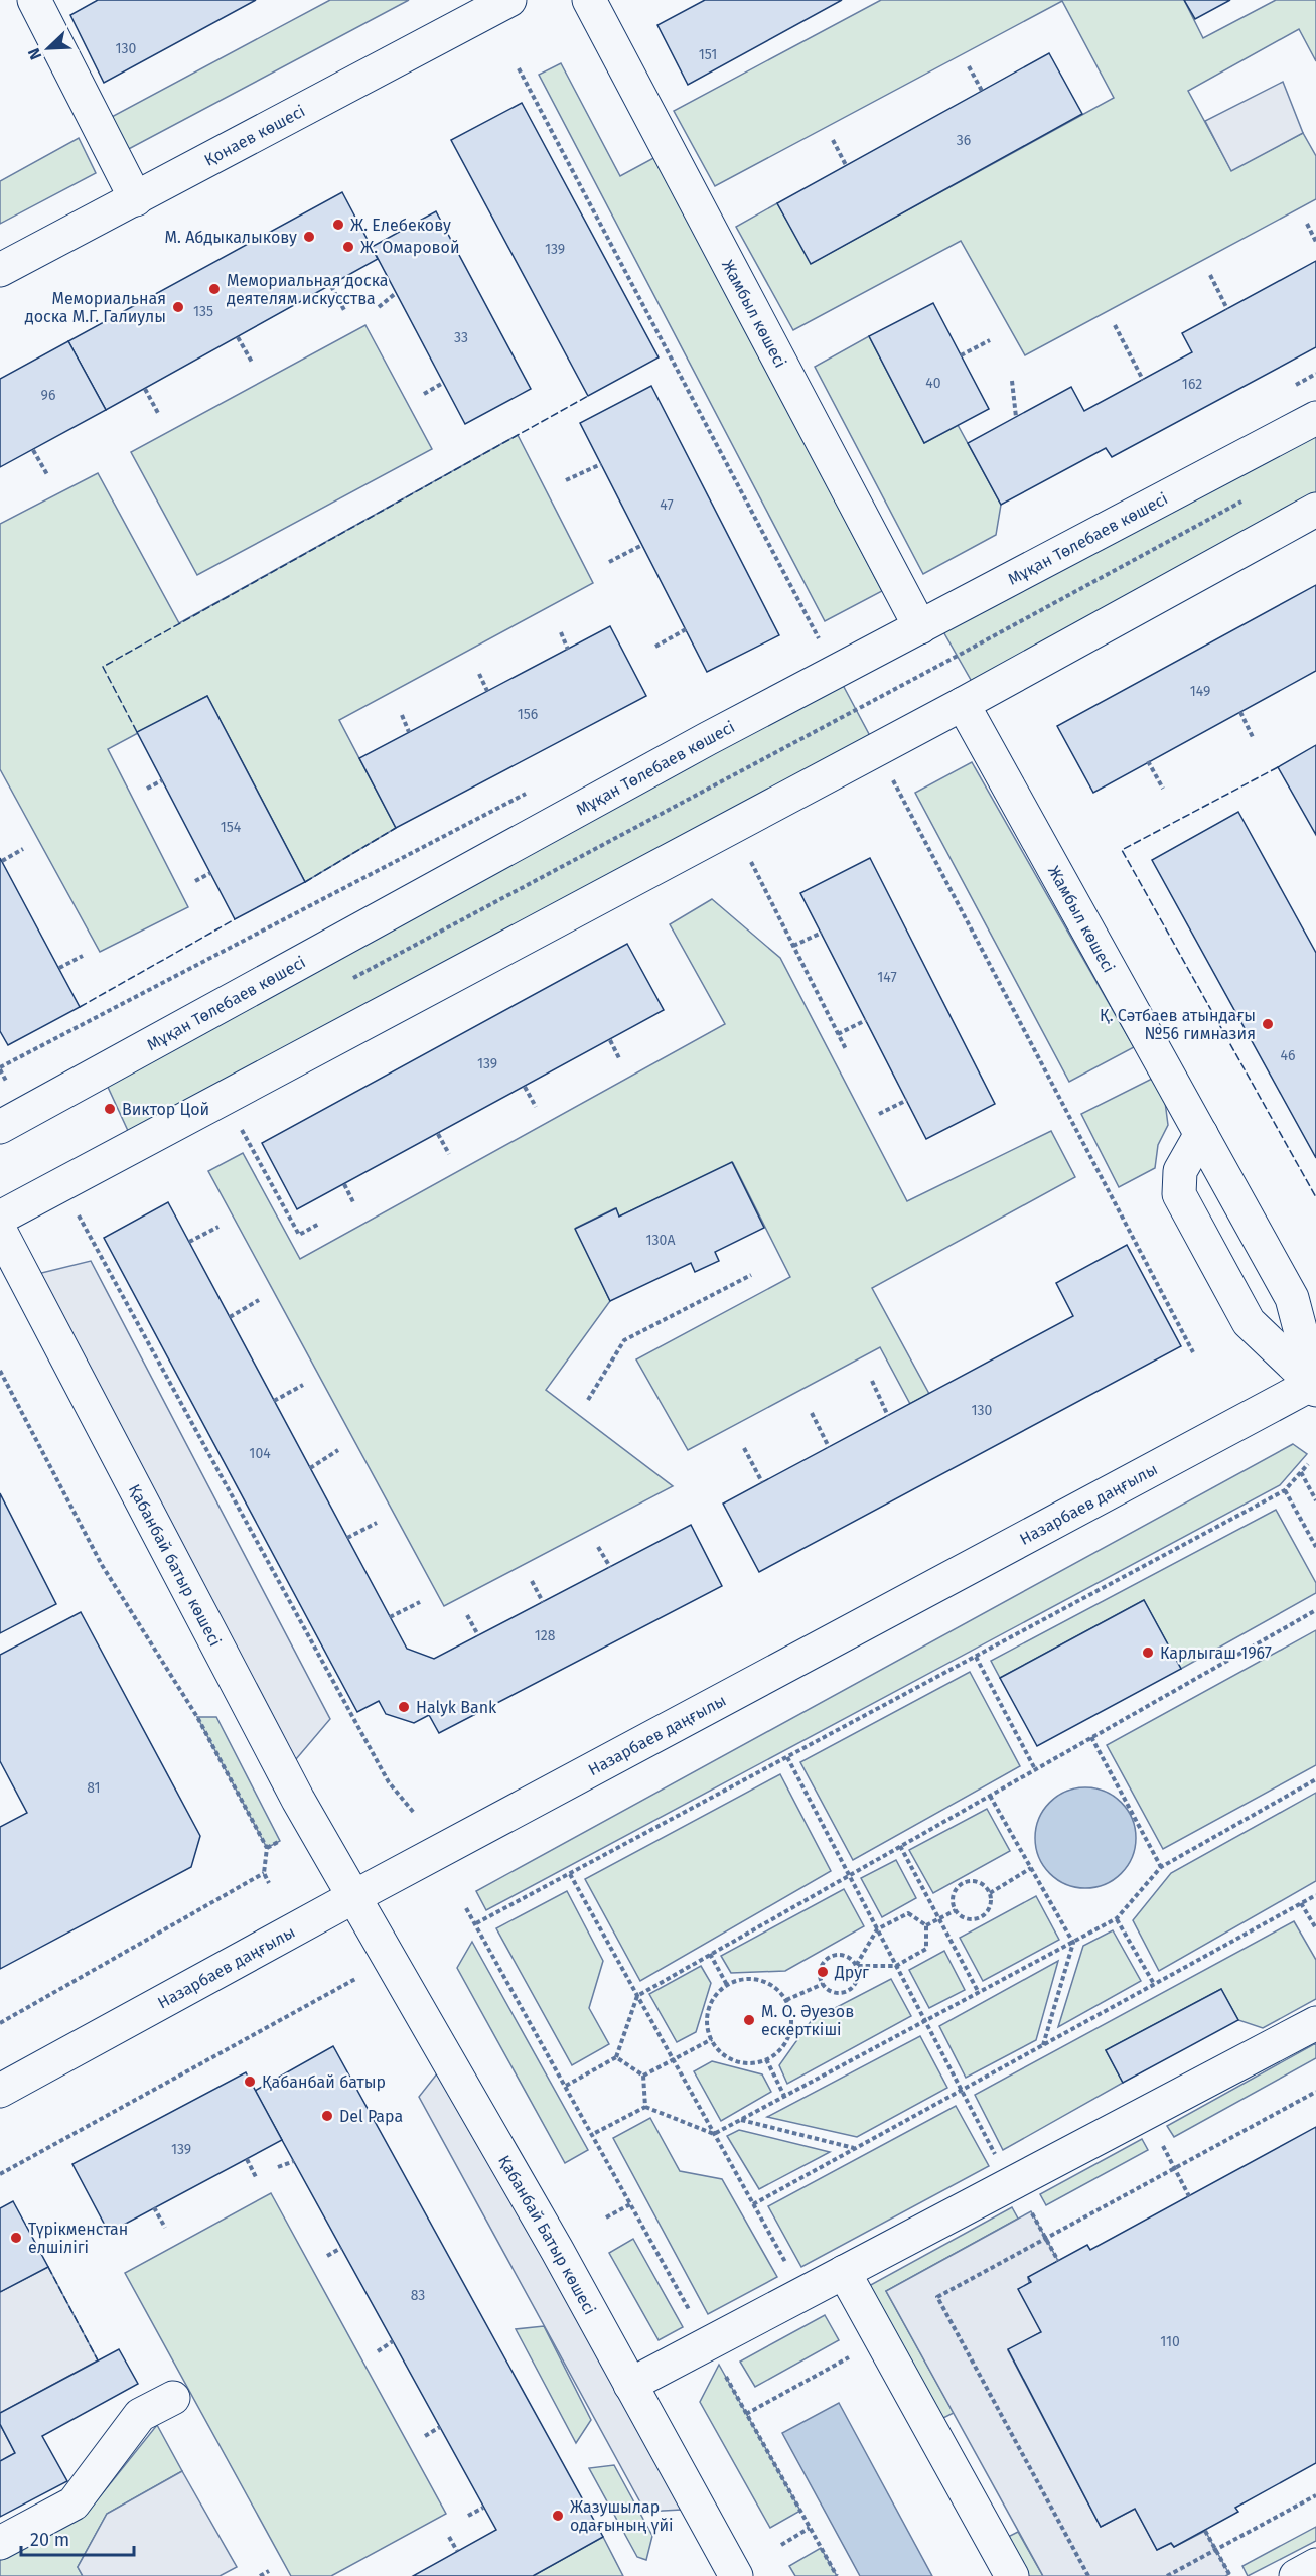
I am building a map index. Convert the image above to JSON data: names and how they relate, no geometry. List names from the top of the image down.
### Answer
{
  "streets": {
    "street": [
      "Қонаев көшесі",
      "Жамбыл көшесі",
      "Мұқан Төлебаев көшесі",
      "Назарбаев даңғылы",
      "Қабанбай батыр көшесі",
      "Қабанбай Батыр көшесі"
    ]
  },
  "crossings": [
    ["Жамбыл көшесі", "Мұқан Төлебаев көшесі"],
    ["Жамбыл көшесі", "Назарбаев даңғылы"],
    ["Назарбаев даңғылы", "Қабанбай батыр көшесі"],
    ["Назарбаев даңғылы", "Қабанбай Батыр көшесі"],
    ["Қабанбай батыр көшесі", "Қабанбай Батыр көшесі"]
  ],
  "places": [
    "Ж. Елебекову",
    "М. Абдыкалыкову",
    "Ж. Омаровой",
    "Мемориальная доска деятелям искусства",
    "Мемориальная доска М.Г. Галиулы",
    "Қ. Сәтбаев атындағы №56 гимназия",
    "Виктор Цой",
    "Карлыгаш 1967",
    "Halyk Bank",
    "Друг",
    "М. О. Әуезов ескерткіші",
    "Қабанбай батыр",
    "Del Papa",
    "Түрікменстан елшілігі",
    "Жазушылар одағының үйі"
  ],
  "house_numbers": [
    "130",
    "151",
    "36",
    "139",
    "135",
    "33",
    "40",
    "162",
    "96",
    "47",
    "149",
    "156",
    "154",
    "147",
    "46",
    "139",
    "130А",
    "130",
    "104",
    "128",
    "81",
    "139",
    "83",
    "110"
  ],
  "scale_bar": "20 m",
  "north": "bottom left"
}
